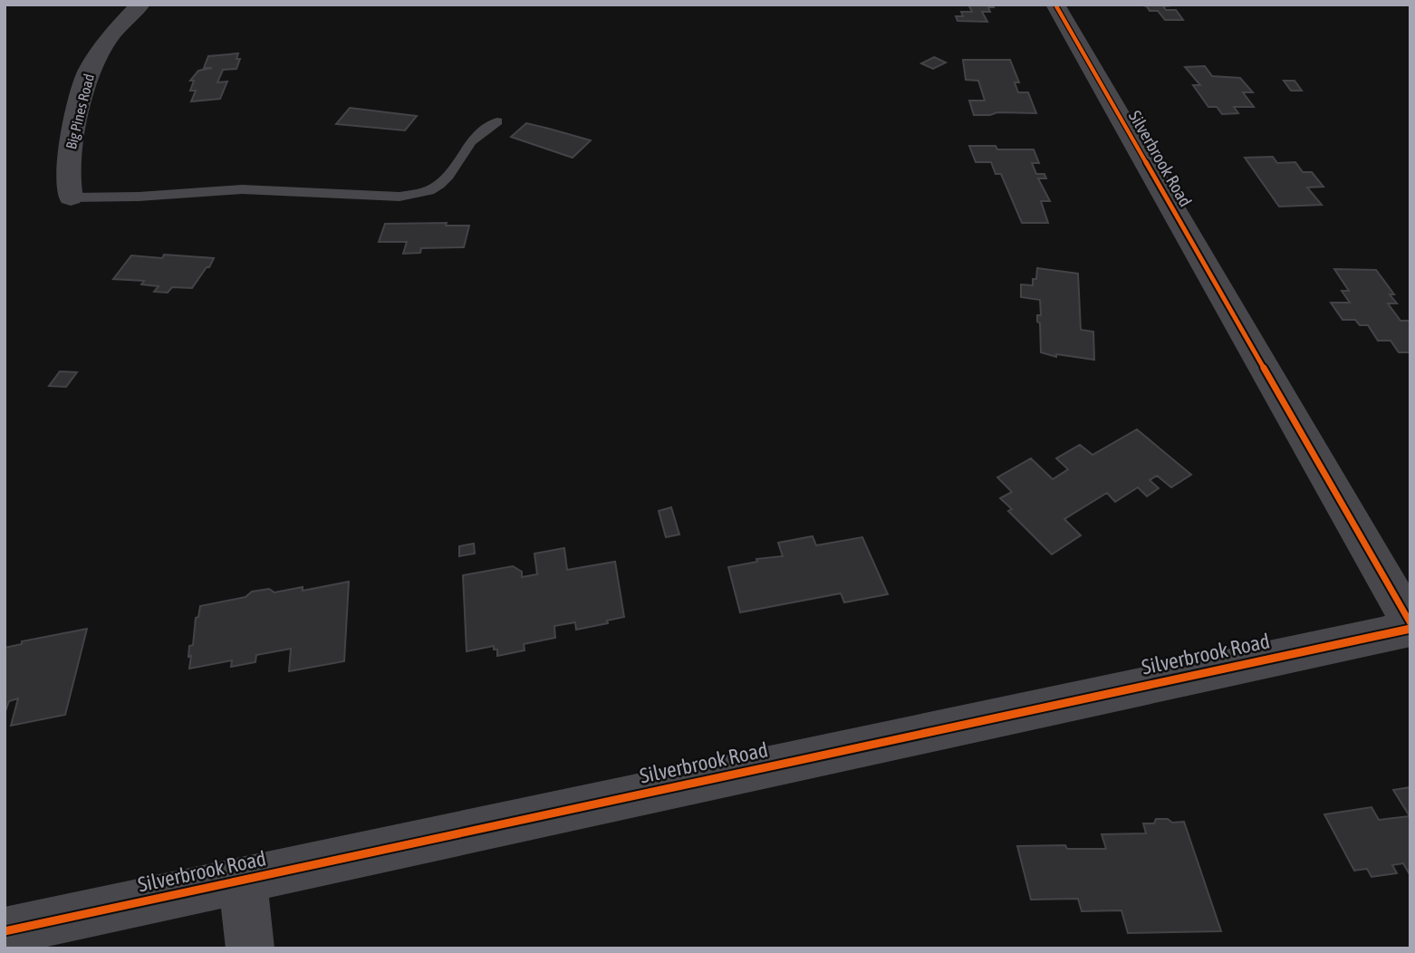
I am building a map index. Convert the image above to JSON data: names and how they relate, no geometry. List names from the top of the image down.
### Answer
{
  "streets": {
    "street": ["Big Pines Road", "Silverbrook Road"]
  }
}
